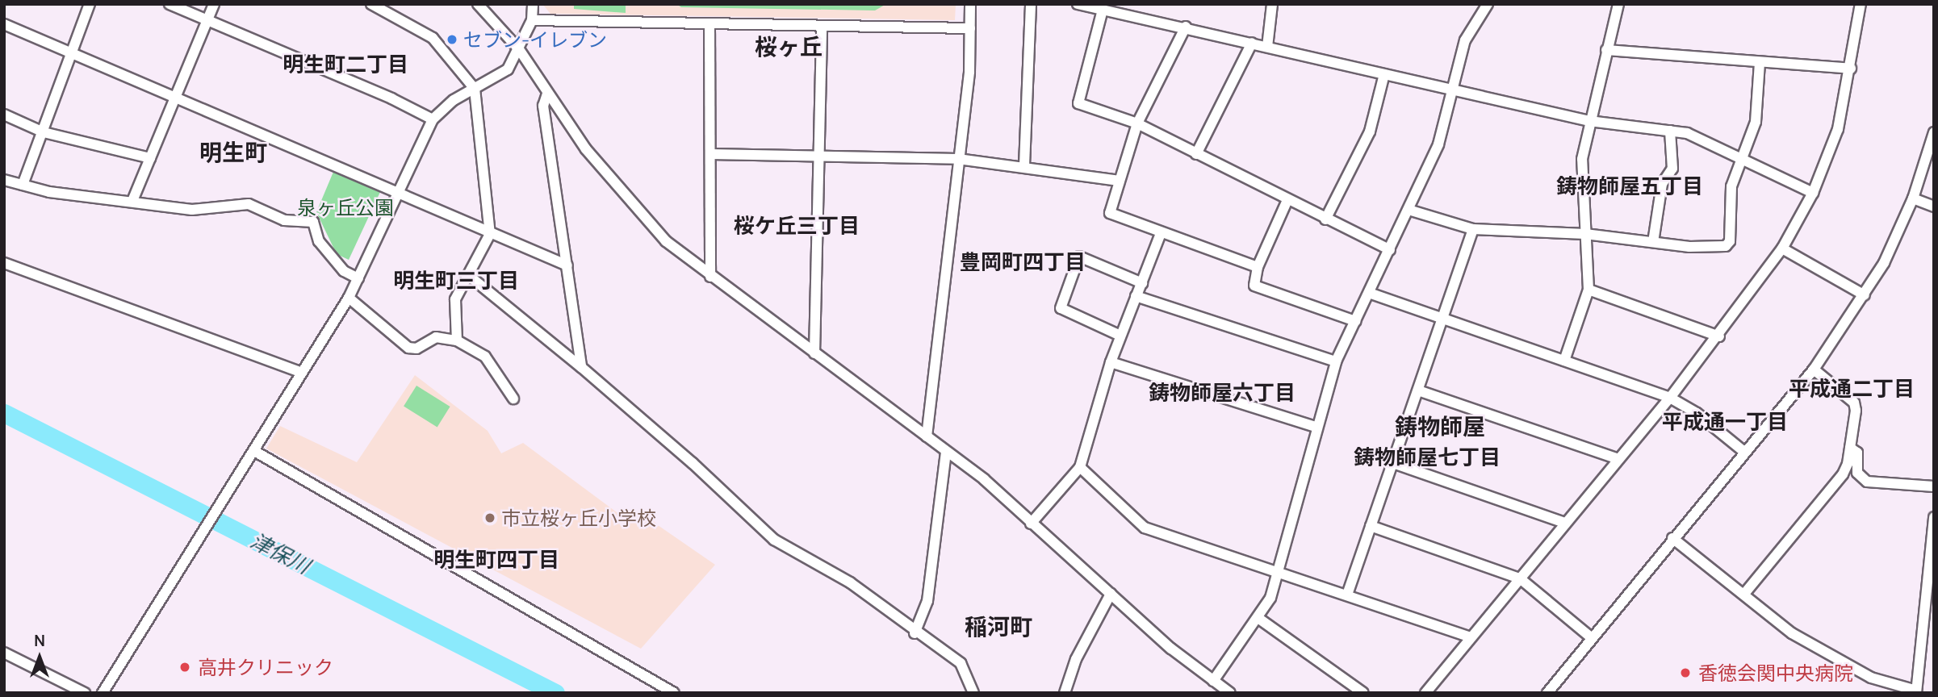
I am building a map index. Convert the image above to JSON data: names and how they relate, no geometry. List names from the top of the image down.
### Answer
{
  "districts": [
    "桜ヶ丘",
    "明生町二丁目",
    "明生町",
    "鋳物師屋五丁目",
    "桜ケ丘三丁目",
    "豊岡町四丁目",
    "明生町三丁目",
    "平成通二丁目",
    "鋳物師屋六丁目",
    "平成通一丁目",
    "鋳物師屋",
    "鋳物師屋七丁目",
    "明生町四丁目",
    "稲河町"
  ],
  "water": ["津保川"],
  "parks": ["泉ヶ丘公園"],
  "places": [
    "セブン-イレブン",
    "市立桜ヶ丘小学校",
    "高井クリニック",
    "香徳会関中央病院"
  ],
  "north": "top"
}
